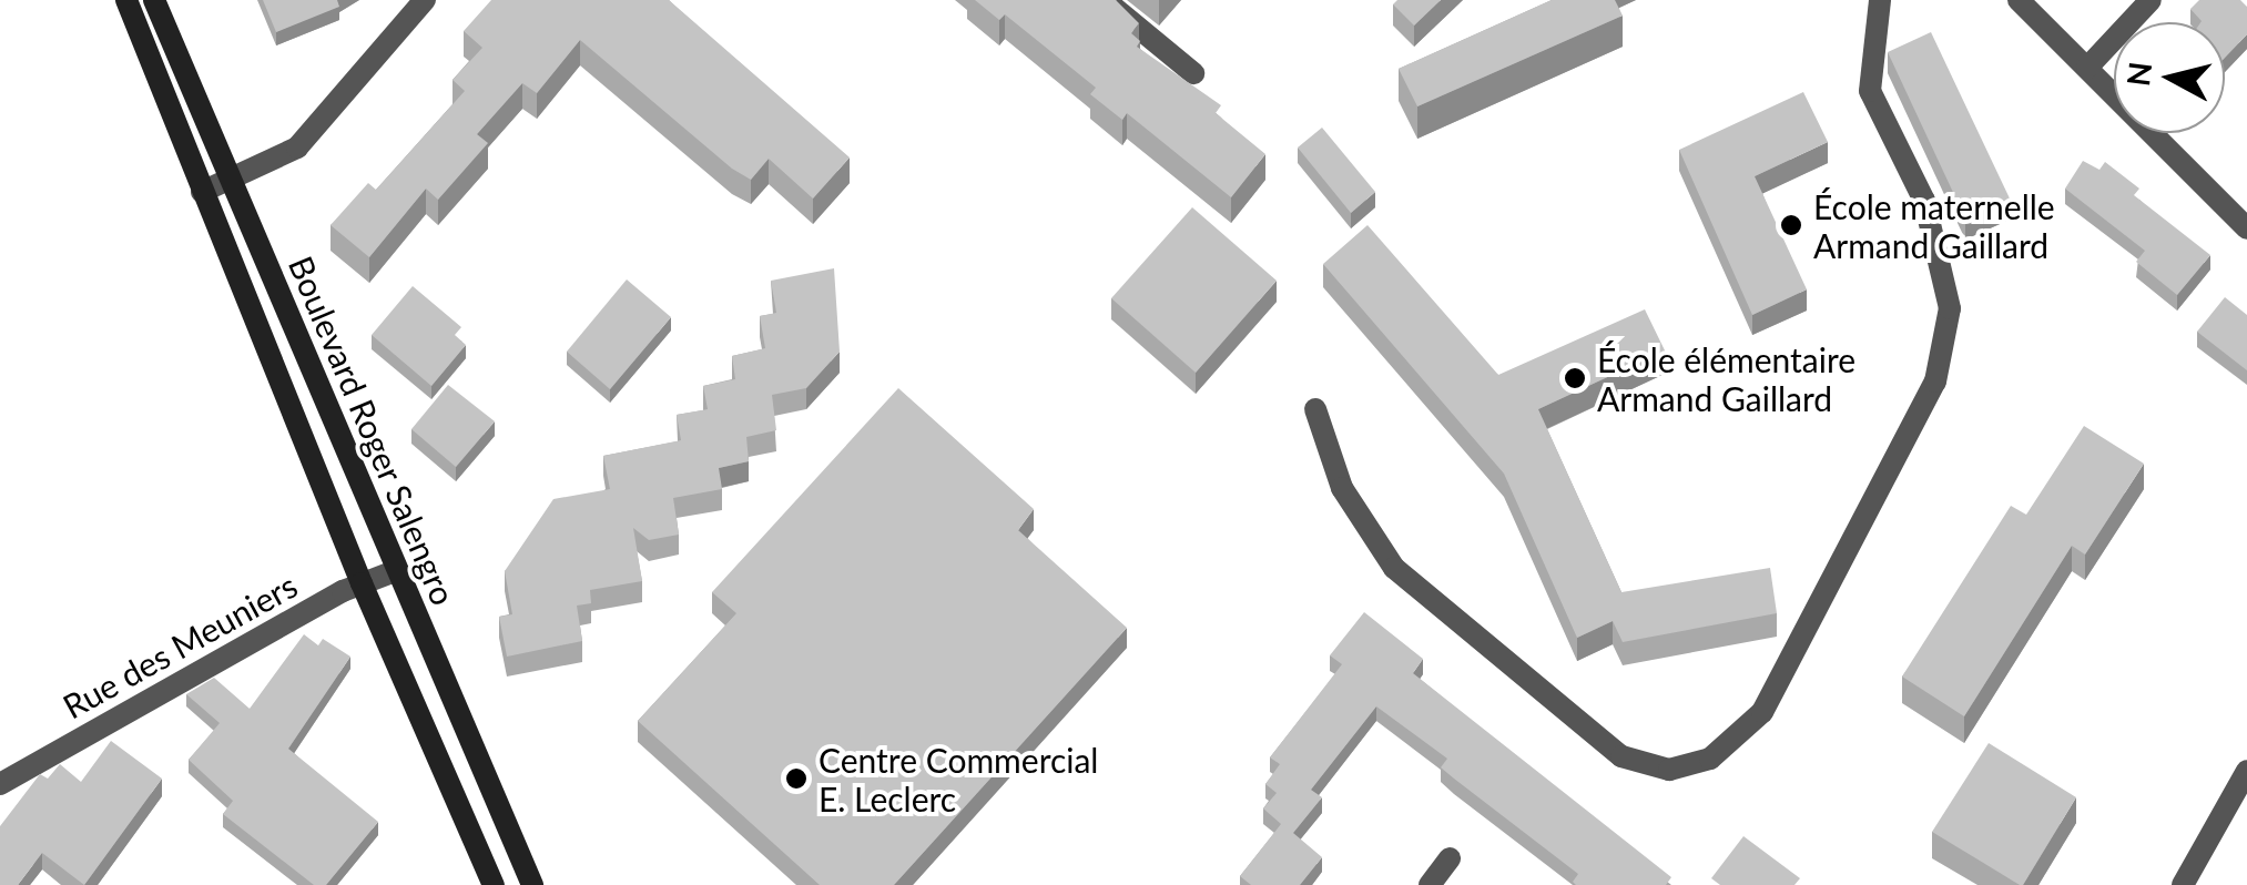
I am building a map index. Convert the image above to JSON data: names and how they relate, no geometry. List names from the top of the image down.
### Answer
{
  "streets": {
    "main road": ["Boulevard Roger Salengro"],
    "street": ["Rue des Meuniers"]
  },
  "crossings": [
    ["Boulevard Roger Salengro", "Rue des Meuniers"]
  ],
  "places": ["École maternelle Armand Gaillard", "École élémentaire Armand Gaillard", "Centre Commercial E. Leclerc"],
  "north": "left"
}
